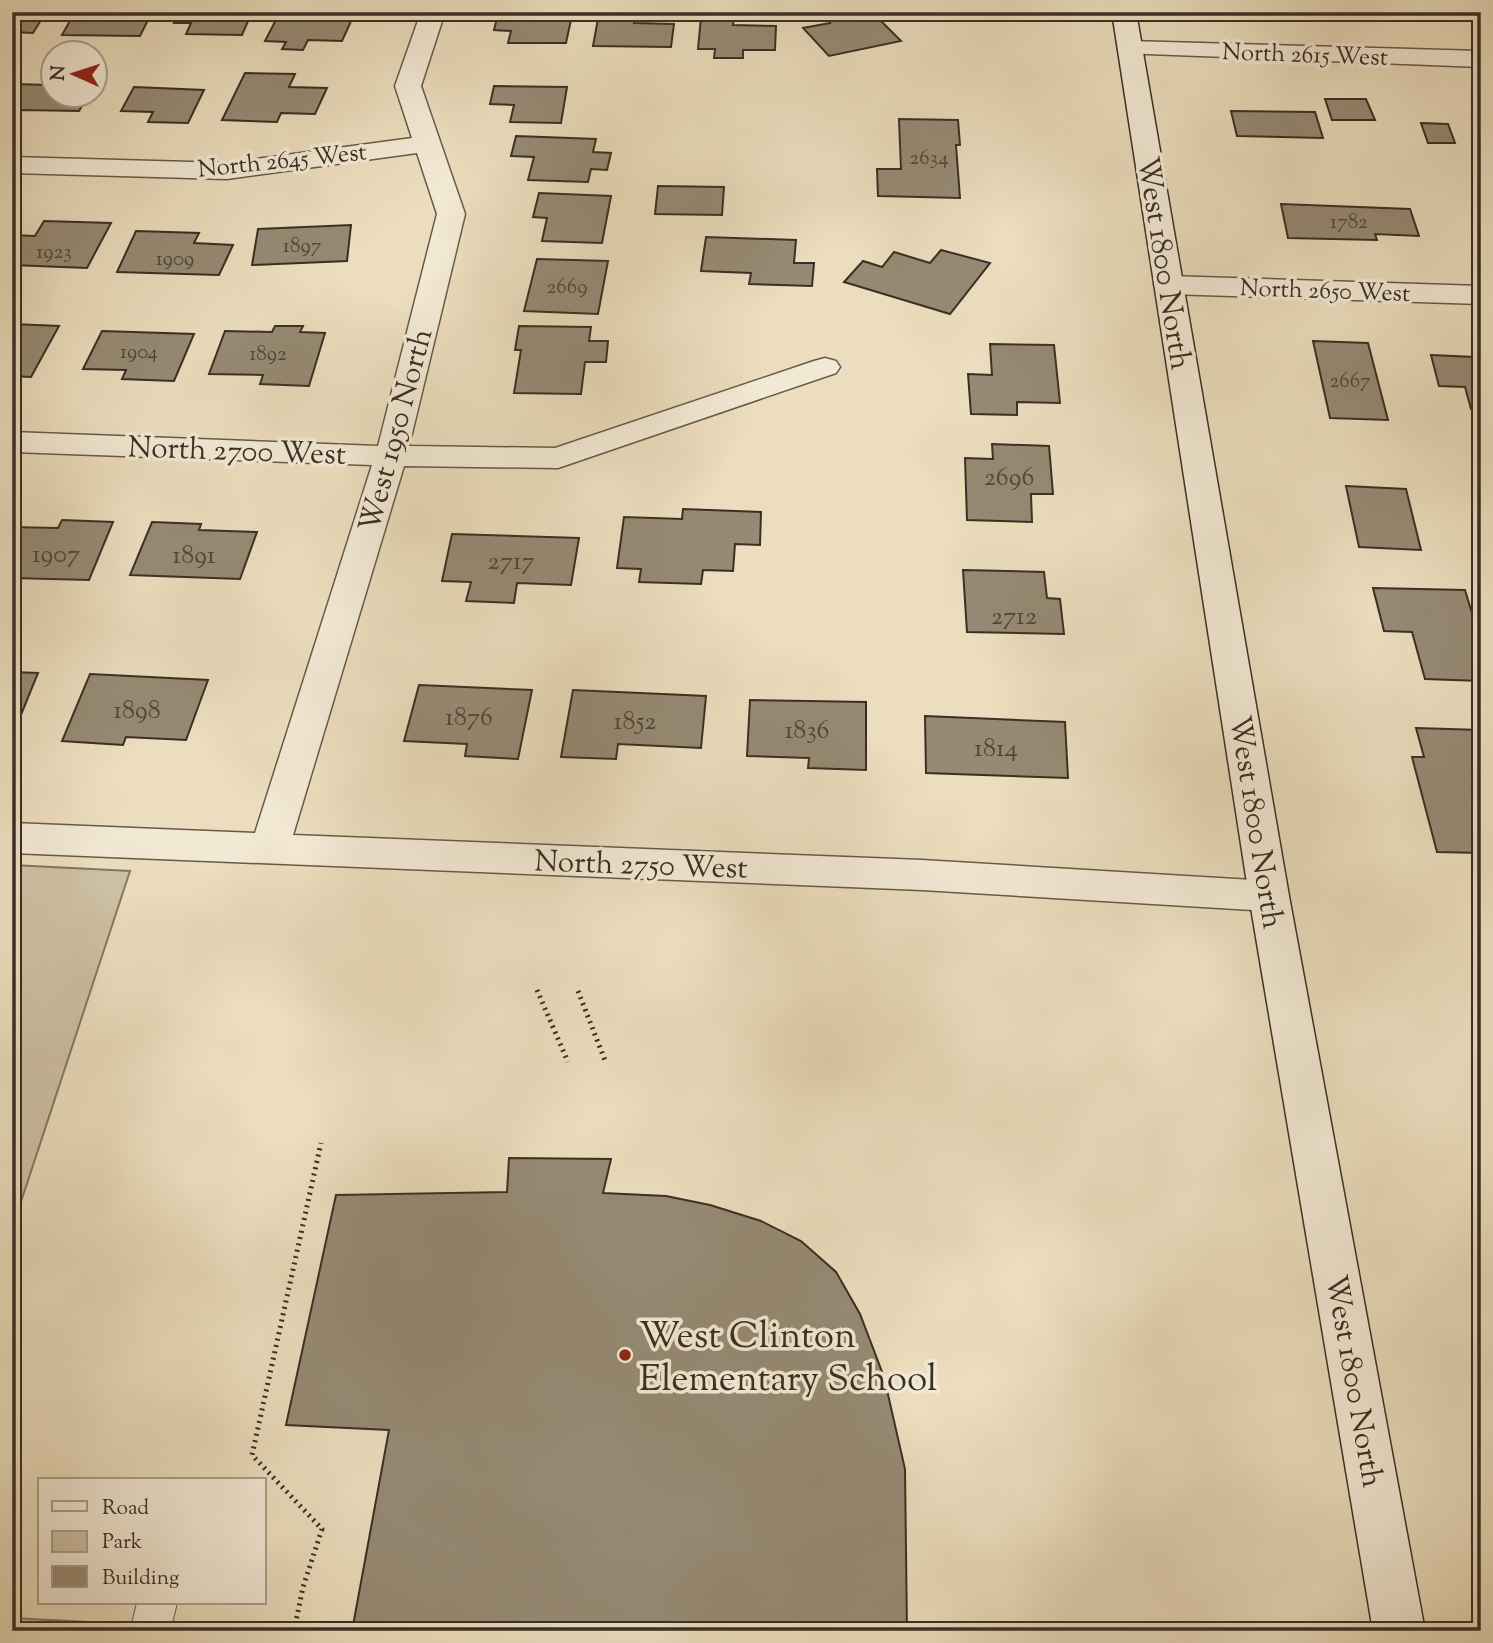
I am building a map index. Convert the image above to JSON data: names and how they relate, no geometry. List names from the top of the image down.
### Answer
{
  "streets": {
    "street": [
      "North 2615 West",
      "North 2645 West",
      "West 1800 North",
      "North 2650 West",
      "West 1950 North",
      "North 2700 West",
      "North 2750 West"
    ]
  },
  "crossings": [
    ["North 2615 West", "West 1800 North"],
    ["North 2645 West", "West 1950 North"],
    ["West 1800 North", "North 2650 West"],
    ["West 1800 North", "North 2750 West"],
    ["West 1950 North", "North 2700 West"],
    ["West 1950 North", "North 2750 West"]
  ],
  "places": ["West Clinton Elementary School"],
  "house_numbers": [
    "2634",
    "1782",
    "1897",
    "1923",
    "1909",
    "2669",
    "1904",
    "1892",
    "2667",
    "2696",
    "1907",
    "1891",
    "2717",
    "2712",
    "1898",
    "1876",
    "1852",
    "1836",
    "1814"
  ],
  "legend": ["Road", "Park", "Building"],
  "north": "left"
}
